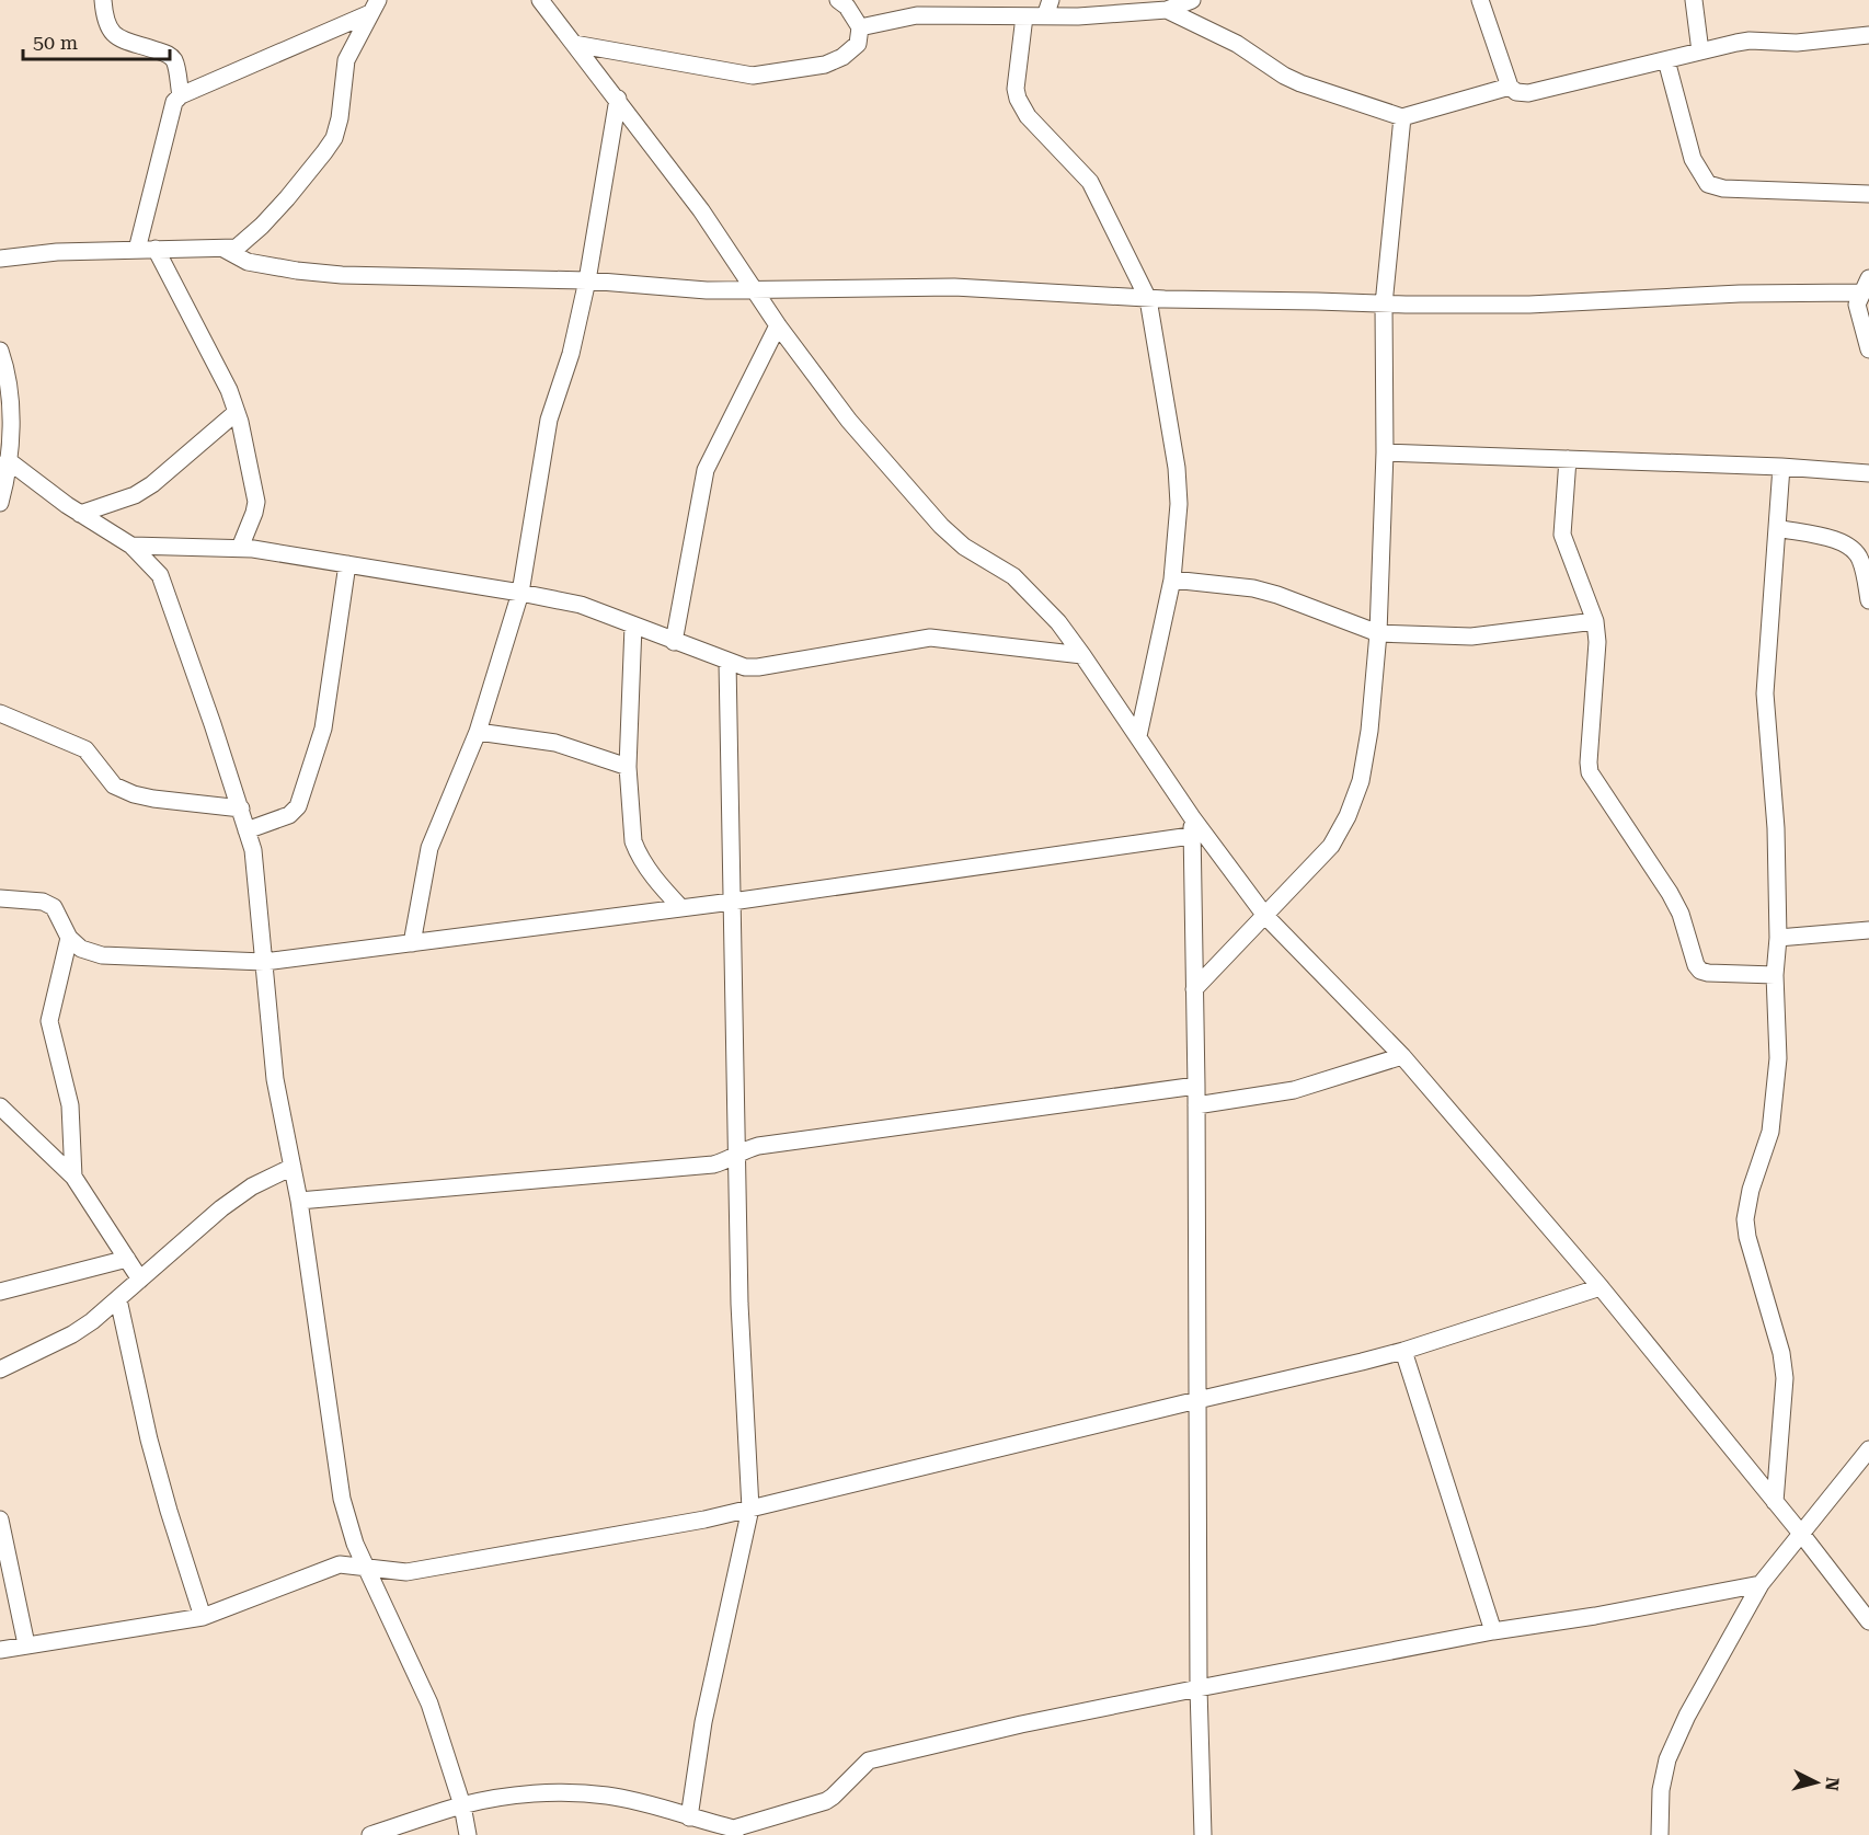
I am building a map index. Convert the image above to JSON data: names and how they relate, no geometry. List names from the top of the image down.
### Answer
{
  "scale_bar": "50 m",
  "north": "right"
}
